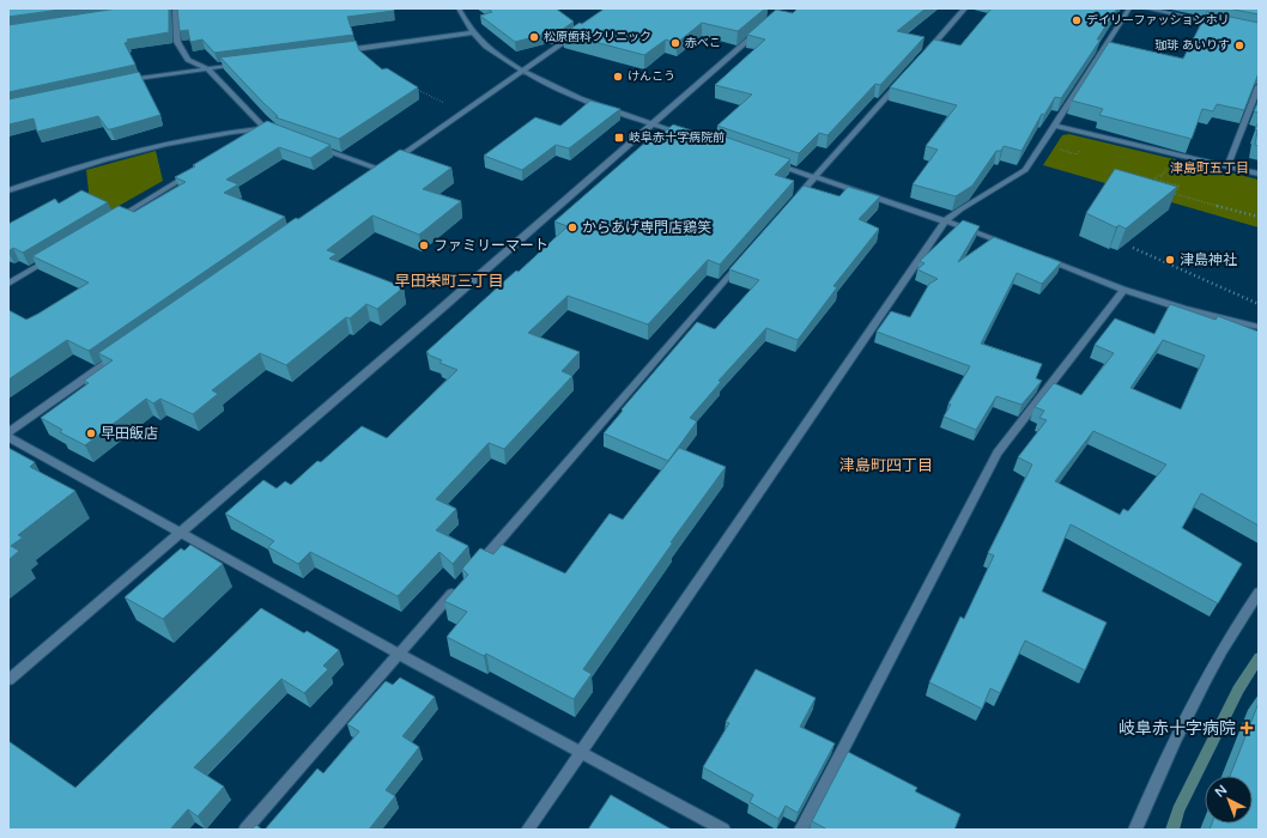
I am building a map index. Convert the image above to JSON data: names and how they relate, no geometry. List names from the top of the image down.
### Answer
{
  "districts": ["津島町五丁目", "早田栄町三丁目", "津島町四丁目"],
  "places": {
    "other": [
      "デイリーファッションホリ",
      "松原歯科クリニック",
      "赤べこ",
      "珈琲 あいりす",
      "けんこう",
      "からあげ専門店鶏笑",
      "ファミリーマート",
      "津島神社",
      "早田飯店"
    ],
    "transit": ["岐阜赤十字病院前"],
    "health": ["岐阜赤十字病院"]
  },
  "north": "top left"
}
